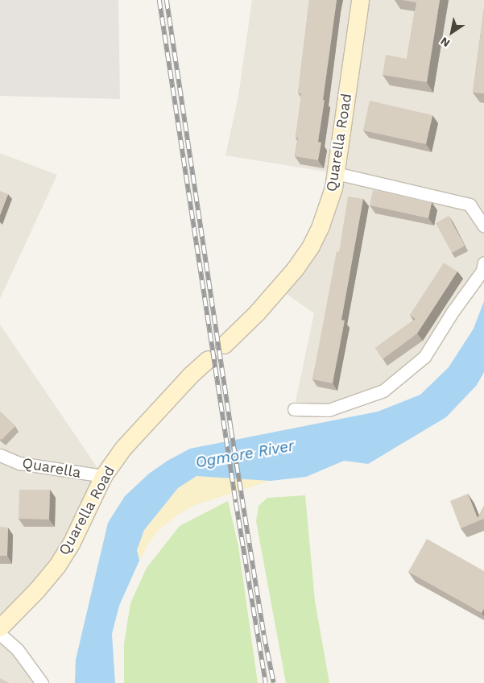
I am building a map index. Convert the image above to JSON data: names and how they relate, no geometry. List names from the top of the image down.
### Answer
{
  "streets": {
    "street": ["Quarella Road", "Quarella"]
  },
  "crossings": [
    ["Quarella Road", "Quarella"]
  ],
  "water": ["Ogmore River"],
  "north": "bottom left"
}
